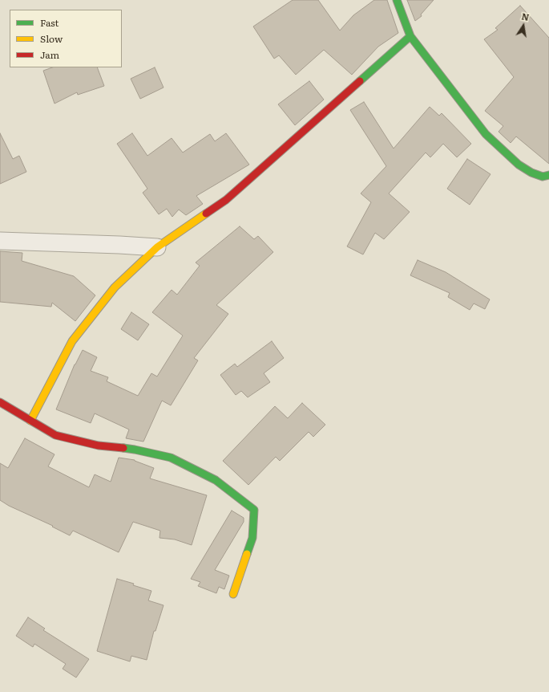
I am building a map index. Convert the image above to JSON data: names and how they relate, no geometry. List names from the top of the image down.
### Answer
{
  "legend": ["Fast", "Slow", "Jam"],
  "north": "top"
}
